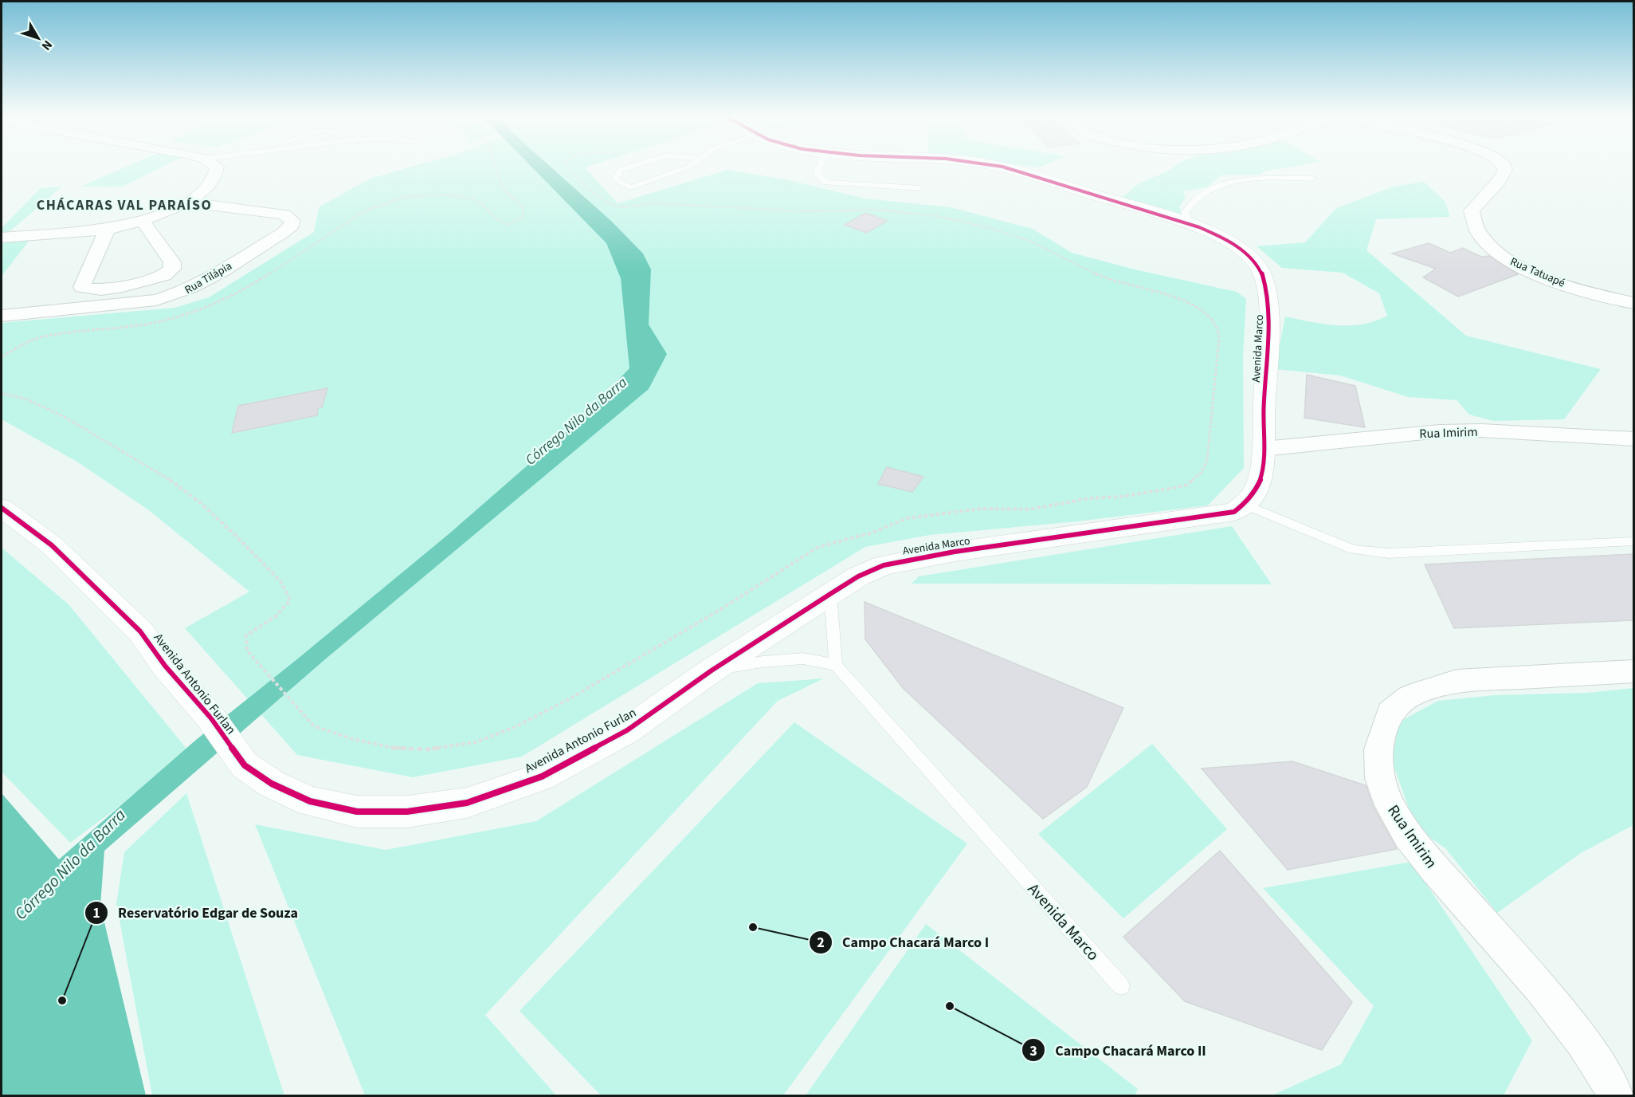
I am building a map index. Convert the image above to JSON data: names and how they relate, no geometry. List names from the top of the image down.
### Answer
{
  "streets": {
    "main road": ["Avenida Marco", "Avenida Antonio Furlan"],
    "street": ["Rua Tatuapé", "Rua Tilápia", "Rua Imirim"]
  },
  "crossings": [
    ["Avenida Marco", "Rua Imirim"],
    ["Avenida Marco", "Avenida Antonio Furlan"]
  ],
  "districts": ["CHÁCARAS VAL PARAÍSO"],
  "water": ["Córrego Nilo da Barra"],
  "places": ["Campo Chacará Marco I", "Reservatório Edgar de Souza", "Campo Chacará Marco II"],
  "north": "bottom right"
}
